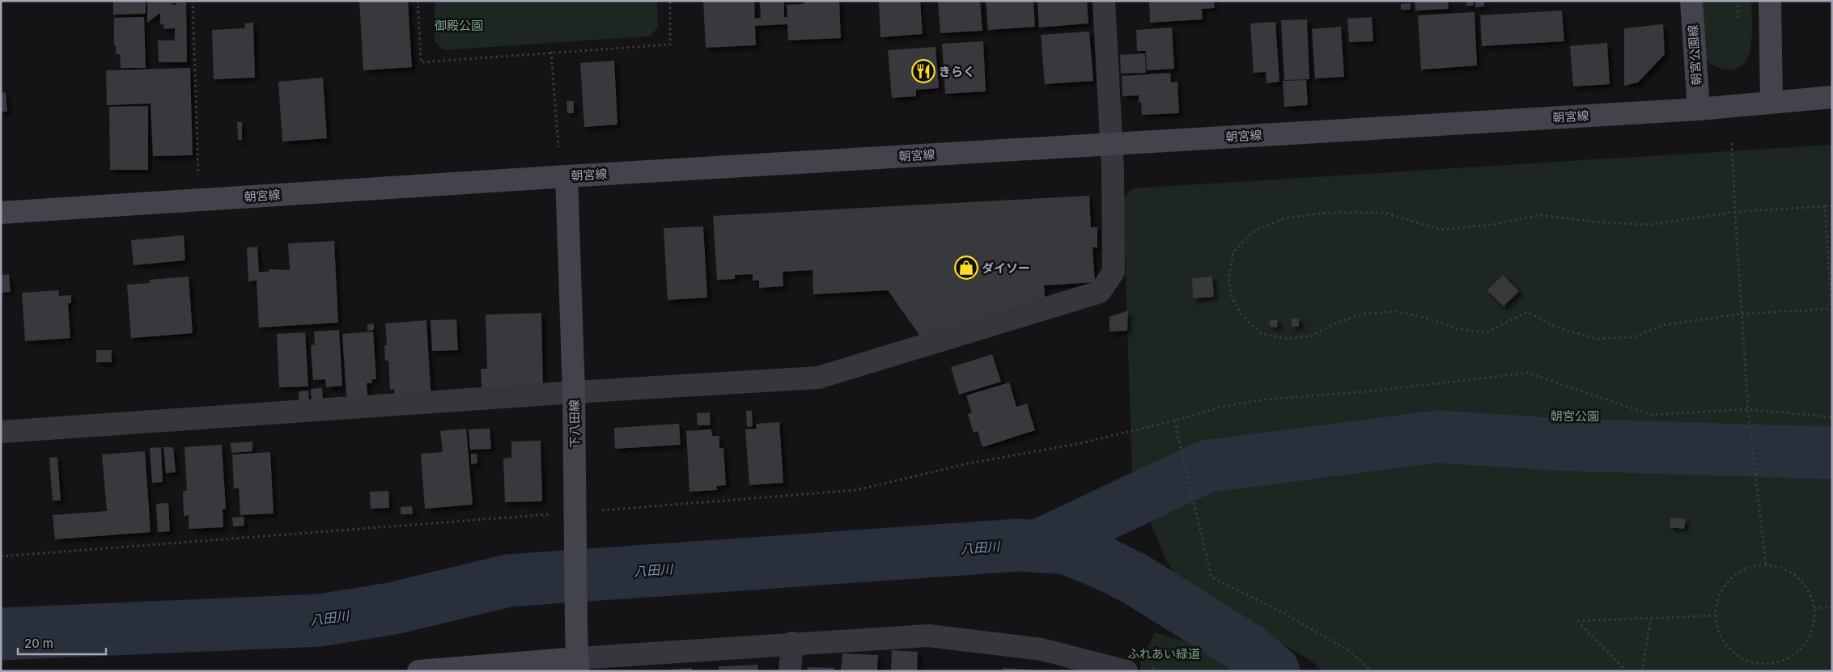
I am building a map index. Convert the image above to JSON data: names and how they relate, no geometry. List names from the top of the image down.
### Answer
{
  "streets": {
    "street": ["朝宮公園線", "朝宮線", "下八田線"]
  },
  "crossings": [
    ["朝宮公園線", "朝宮線"],
    ["朝宮線", "下八田線"]
  ],
  "water": ["八田川"],
  "parks": ["御殿公園", "朝宮公園", "ふれあい緑道"],
  "places": {
    "restaurant": ["きらく"],
    "shop": ["ダイソー"]
  },
  "scale_bar": "20 m"
}
